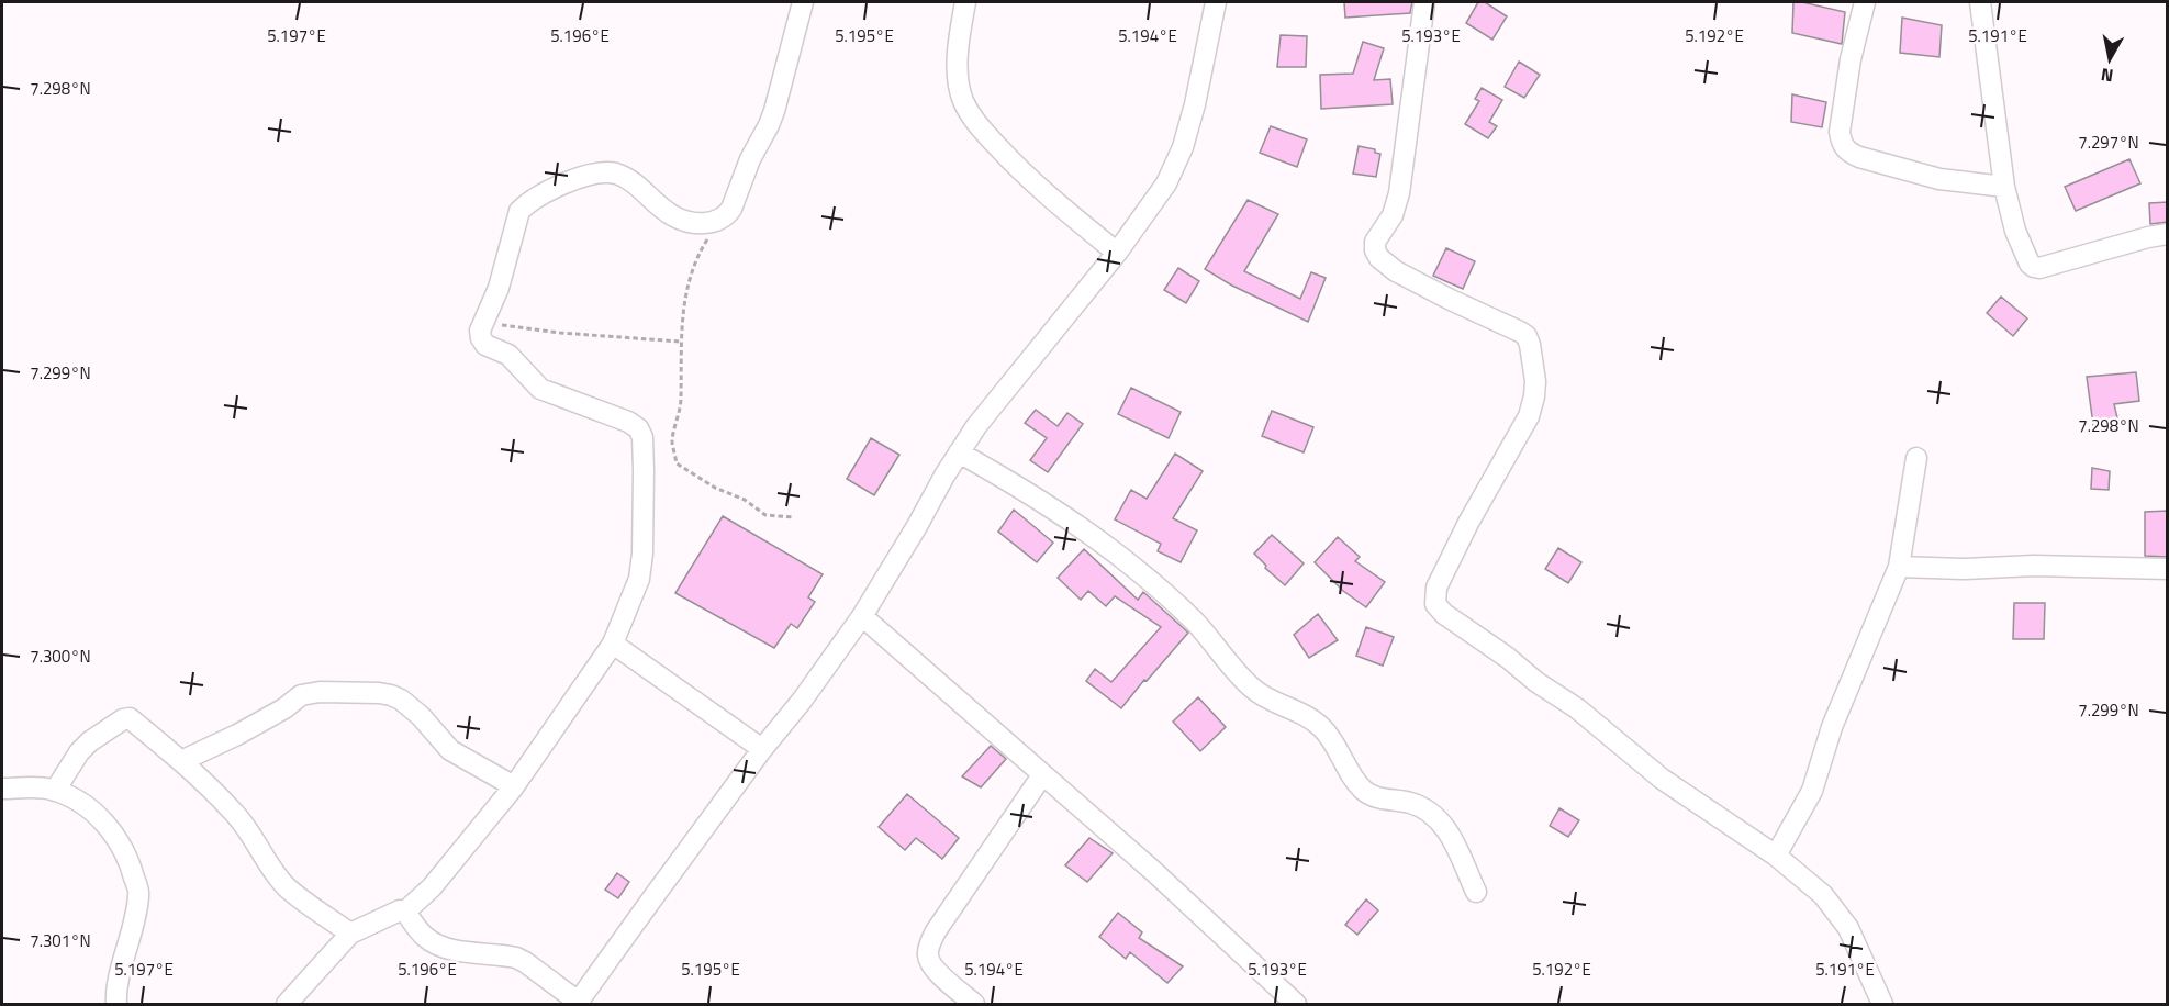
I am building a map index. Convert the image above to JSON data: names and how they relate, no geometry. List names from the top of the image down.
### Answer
{
  "north": "bottom",
  "coordinates": [
    "5.197°E",
    "5.196°E",
    "5.195°E",
    "5.194°E",
    "5.193°E",
    "5.192°E",
    "5.191°E",
    "7.298°N",
    "7.297°N",
    "7.299°N",
    "7.300°N",
    "7.301°N"
  ]
}
